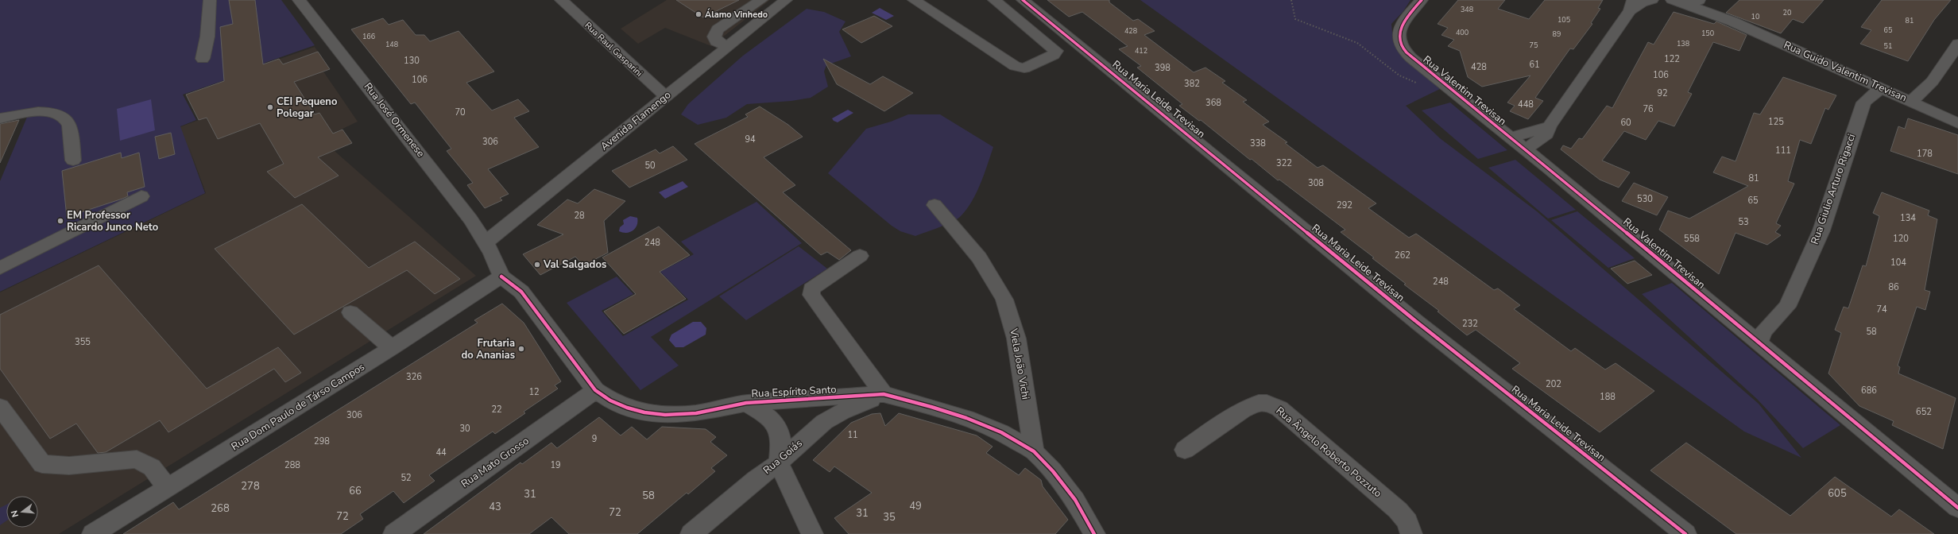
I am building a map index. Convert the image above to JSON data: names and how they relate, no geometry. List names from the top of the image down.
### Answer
{
  "streets": {
    "street": [
      "Rua Raul Gasparini",
      "Rua Guido Valentim Trevisan",
      "Rua Valentim Trevisan",
      "Rua Maria Leide Trevisan",
      "Rua José Ormenese",
      "Avenida Flamengo",
      "Rua Giulio Arturo Rigacci",
      "Viela João Vichi",
      "Rua Espírito Santo",
      "Rua Dom Paulo de Társo Campos",
      "Rua Ângelo Roberto Pozzuto",
      "Rua Goiás",
      "Rua Mato Grosso"
    ]
  },
  "crossings": [
    ["Rua Raul Gasparini", "Avenida Flamengo"],
    ["Rua Guido Valentim Trevisan", "Rua Giulio Arturo Rigacci"],
    ["Rua Valentim Trevisan", "Rua Giulio Arturo Rigacci"],
    ["Rua José Ormenese", "Avenida Flamengo"],
    ["Rua José Ormenese", "Rua Espírito Santo"],
    ["Rua José Ormenese", "Rua Dom Paulo de Társo Campos"],
    ["Viela João Vichi", "Rua Espírito Santo"],
    ["Rua Espírito Santo", "Rua Dom Paulo de Társo Campos"],
    ["Rua Espírito Santo", "Rua Goiás"],
    ["Rua Espírito Santo", "Rua Mato Grosso"]
  ],
  "places": [
    "Álamo Vinhedo",
    "CEI Pequeno Polegar",
    "EM Professor Ricardo Junco Neto",
    "Val Salgados",
    "Frutaria do Ananias"
  ],
  "house_numbers": [
    "348",
    "20",
    "10",
    "105",
    "81",
    "65",
    "428",
    "400",
    "150",
    "89",
    "166",
    "138",
    "148",
    "75",
    "51",
    "412",
    "122",
    "130",
    "61",
    "428",
    "398",
    "106",
    "106",
    "382",
    "92",
    "368",
    "448",
    "76",
    "70",
    "125",
    "60",
    "94",
    "306",
    "338",
    "111",
    "178",
    "322",
    "50",
    "81",
    "308",
    "530",
    "65",
    "292",
    "28",
    "134",
    "53",
    "558",
    "120",
    "248",
    "262",
    "104",
    "248",
    "86",
    "74",
    "232",
    "58",
    "355",
    "326",
    "202",
    "686",
    "12",
    "188",
    "22",
    "652",
    "306",
    "30",
    "11",
    "9",
    "298",
    "44",
    "288",
    "19",
    "52",
    "278",
    "66",
    "605",
    "31",
    "58",
    "49",
    "43",
    "268",
    "72",
    "31",
    "72",
    "35"
  ],
  "north": "left"
}
